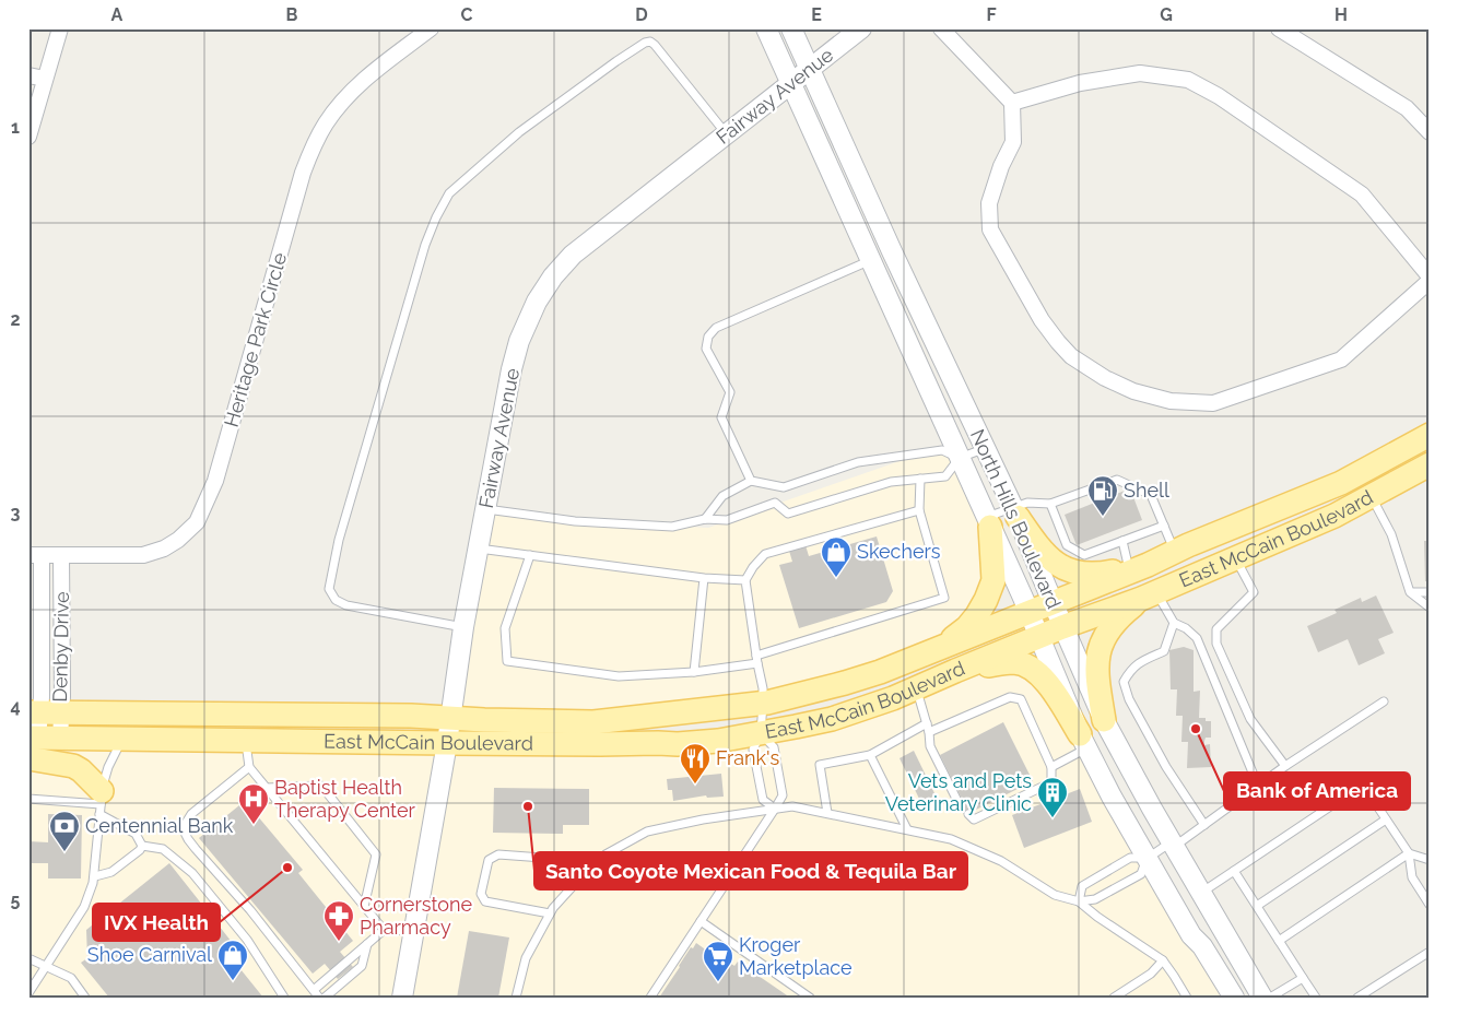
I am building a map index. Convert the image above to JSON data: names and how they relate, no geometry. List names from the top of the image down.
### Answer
{
  "streets": {
    "main road": ["East McCain Boulevard"],
    "street": [
      "Fairway Avenue",
      "Heritage Park Circle",
      "North Hills Boulevard",
      "Denby Drive"
    ]
  },
  "crossings": [
    ["Fairway Avenue", "North Hills Boulevard"],
    ["Fairway Avenue", "East McCain Boulevard"],
    ["Heritage Park Circle", "Denby Drive"],
    ["North Hills Boulevard", "East McCain Boulevard"],
    ["East McCain Boulevard", "Denby Drive"]
  ],
  "places": {
    "fuel station": ["Shell"],
    "shop": ["Skechers", "Shoe Carnival"],
    "other": ["Bank of America", "Santo Coyote Mexican Food & Tequila Bar", "IVX Health"],
    "restaurant": ["Frank's"],
    "building": ["Vets and Pets Veterinary Clinic"],
    "hospital": ["Baptist Health Therapy Center"],
    "bank": ["Centennial Bank"],
    "pharmacy": ["Cornerstone Pharmacy"],
    "supermarket": ["Kroger Marketplace"]
  },
  "grid": {
    "columns": [
      "A",
      "B",
      "C",
      "D",
      "E",
      "F",
      "G",
      "H"
    ],
    "rows": [
      "1",
      "2",
      "3",
      "4",
      "5"
    ]
  }
}
